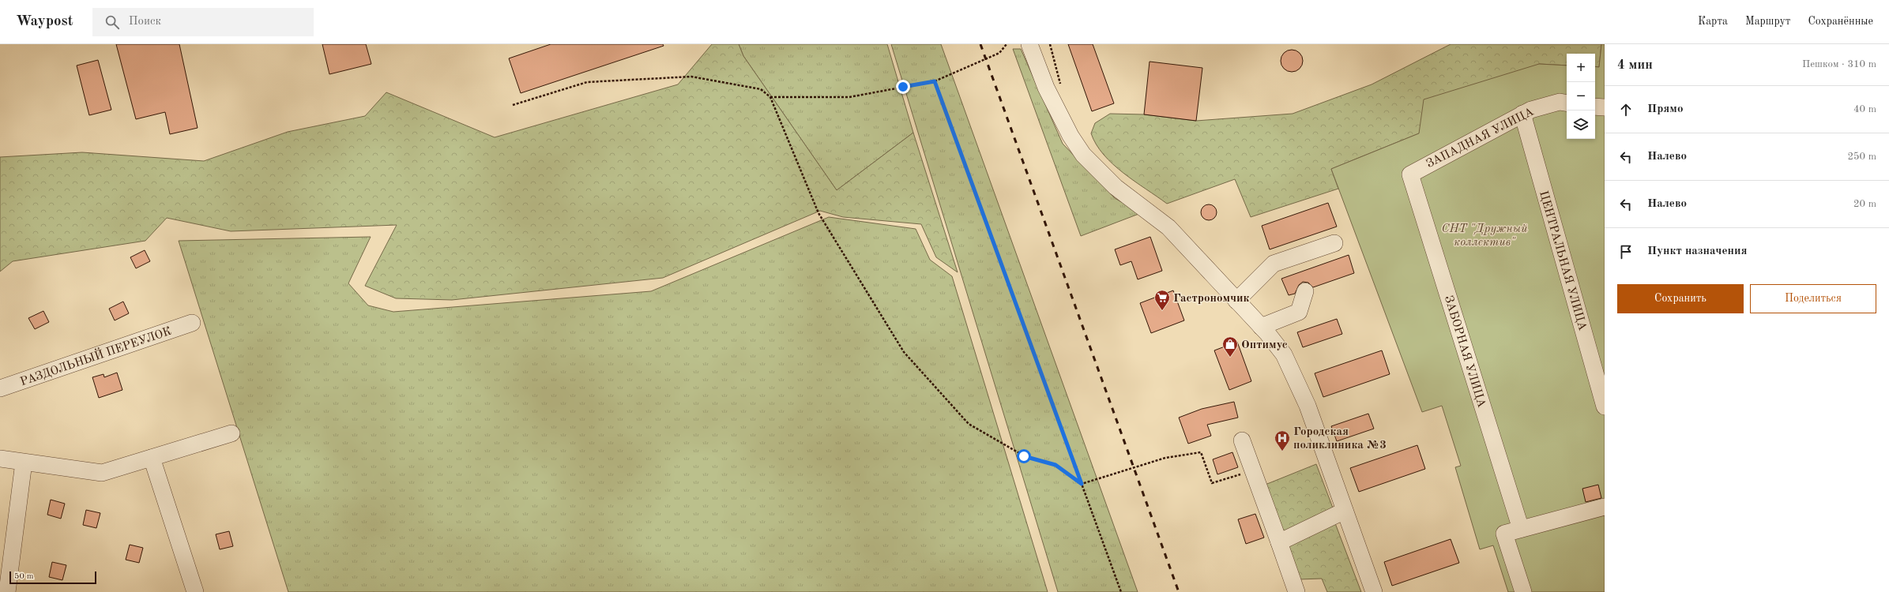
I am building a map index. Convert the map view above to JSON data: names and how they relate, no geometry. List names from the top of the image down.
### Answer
{
  "streets": {
    "street": [
      "ЗАПАДНАЯ УЛИЦА",
      "ЦЕНТРАЛЬНАЯ УЛИЦА",
      "ЗАБОРНАЯ УЛИЦА",
      "РАЗДОЛЬНЫЙ ПЕРЕУЛОК"
    ]
  },
  "crossings": [
    ["ЗАПАДНАЯ УЛИЦА", "ЦЕНТРАЛЬНАЯ УЛИЦА"],
    ["ЗАПАДНАЯ УЛИЦА", "ЗАБОРНАЯ УЛИЦА"]
  ],
  "parks": ["СНТ \"Дружный коллектив\""],
  "places": {
    "supermarket": ["Гастрономчик"],
    "shop": ["Оптимус"],
    "hospital": ["Городская поликлиника №3"]
  },
  "scale_bar": "50 m",
  "page": {
    "header": "Waypost",
    "search": "Поиск",
    "nav": ["Карта", "Маршрут", "Сохранённые"],
    "heading": ["4 мин", "Пешком · 310 m"],
    "map_buttons": ["+", "−"],
    "list": [
      ["Прямо", "40 m"],
      ["Налево", "250 m"],
      ["Налево", "20 m"],
      "Пункт назначения"
    ],
    "buttons": ["Сохранить", "Поделиться"],
    "scale": "50 m"
  }
}
